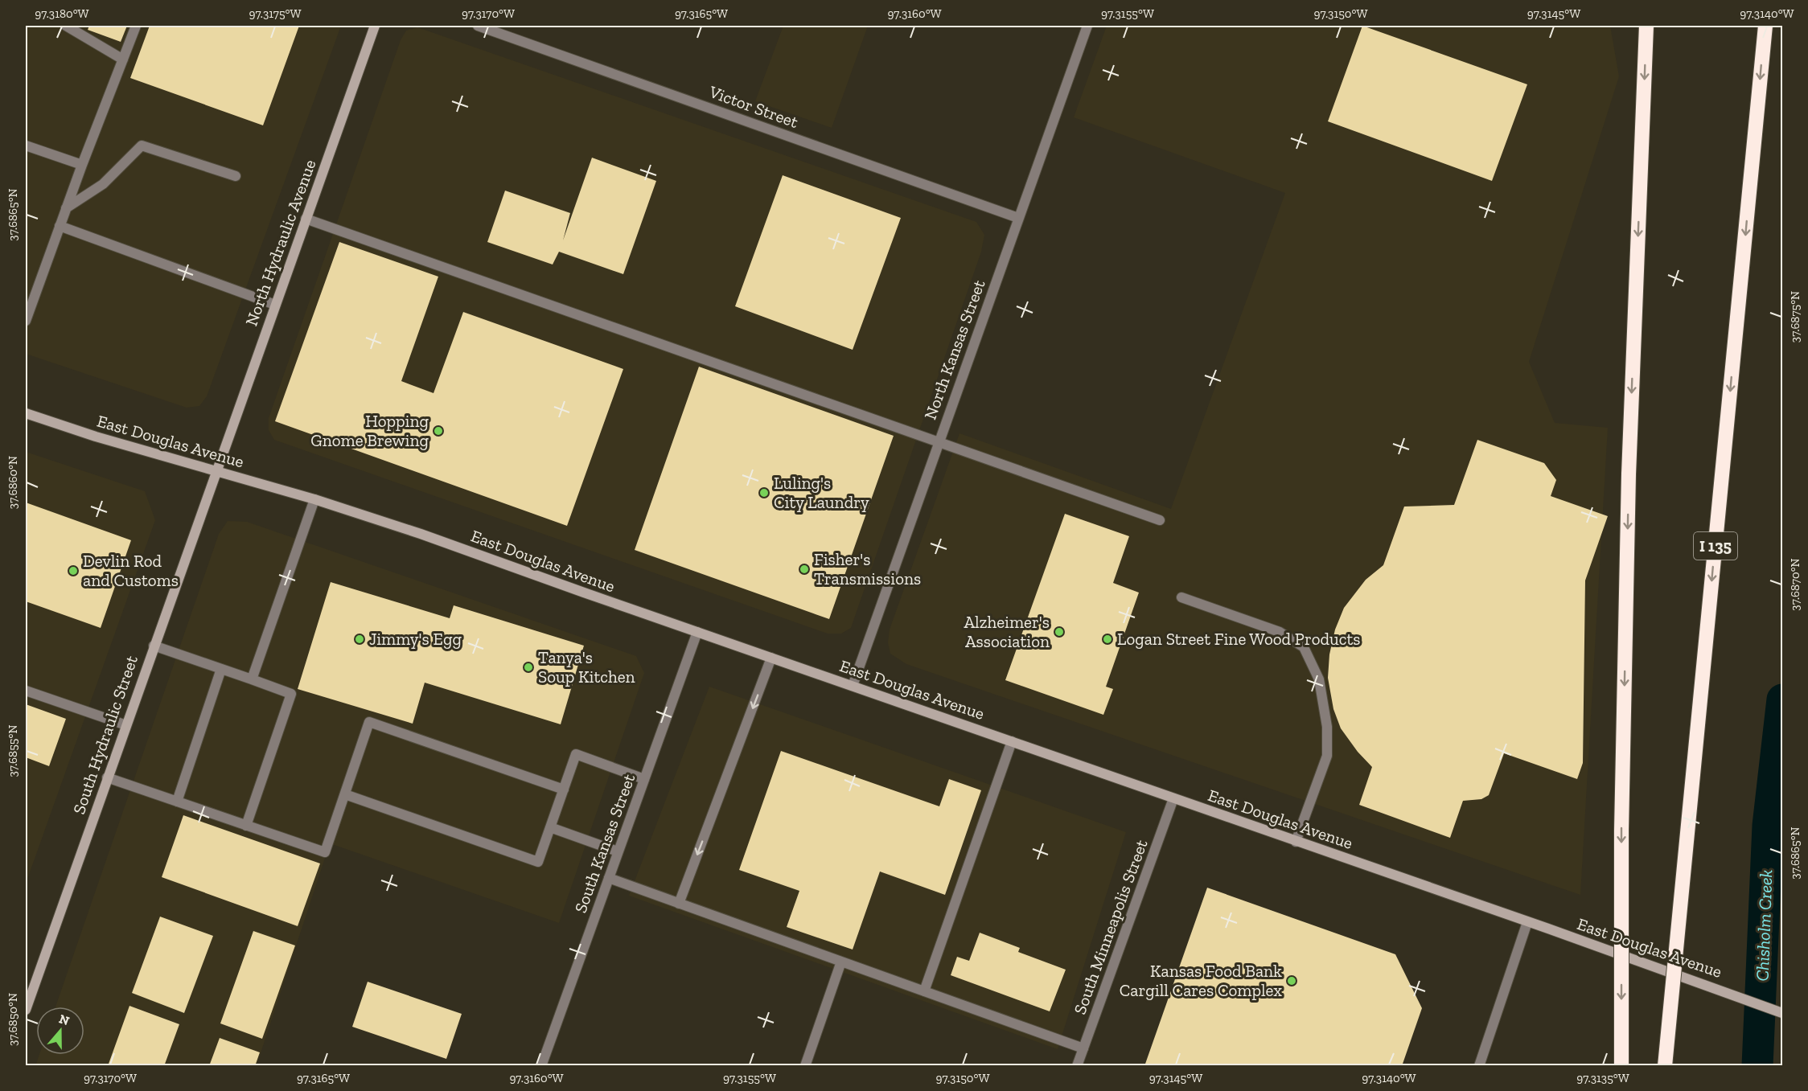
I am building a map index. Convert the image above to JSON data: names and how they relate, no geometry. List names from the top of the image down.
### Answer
{
  "streets": {
    "highway": ["I 135"],
    "main road": ["North Hydraulic Avenue", "East Douglas Avenue", "South Hydraulic Street"],
    "street": [
      "Victor Street",
      "North Kansas Street",
      "South Kansas Street",
      "South Minneapolis Street"
    ]
  },
  "crossings": [
    ["Victor Street", "North Kansas Street"],
    ["North Hydraulic Avenue", "East Douglas Avenue"],
    ["North Hydraulic Avenue", "South Hydraulic Street"],
    ["North Kansas Street", "East Douglas Avenue"],
    ["East Douglas Avenue", "South Hydraulic Street"],
    ["East Douglas Avenue", "South Kansas Street"],
    ["East Douglas Avenue", "South Minneapolis Street"]
  ],
  "water": ["Chisholm Creek"],
  "places": [
    "Hopping Gnome Brewing",
    "Luling's City Laundry",
    "Fisher's Transmissions",
    "Devlin Rod and Customs",
    "Alzheimer's Association",
    "Jimmy's Egg",
    "Logan Street Fine Wood Products",
    "Tanya's Soup Kitchen",
    "Kansas Food Bank Cargill Cares Complex"
  ],
  "north": "top",
  "coordinates": [
    "97.3180°W",
    "97.3175°W",
    "97.3170°W",
    "97.3165°W",
    "97.3160°W",
    "97.3155°W",
    "97.3150°W",
    "97.3145°W",
    "97.3140°W",
    "37.6865°N",
    "37.6875°N",
    "37.6860°N",
    "37.6870°N",
    "37.6855°N",
    "37.6850°N",
    "97.3135°W"
  ]
}
